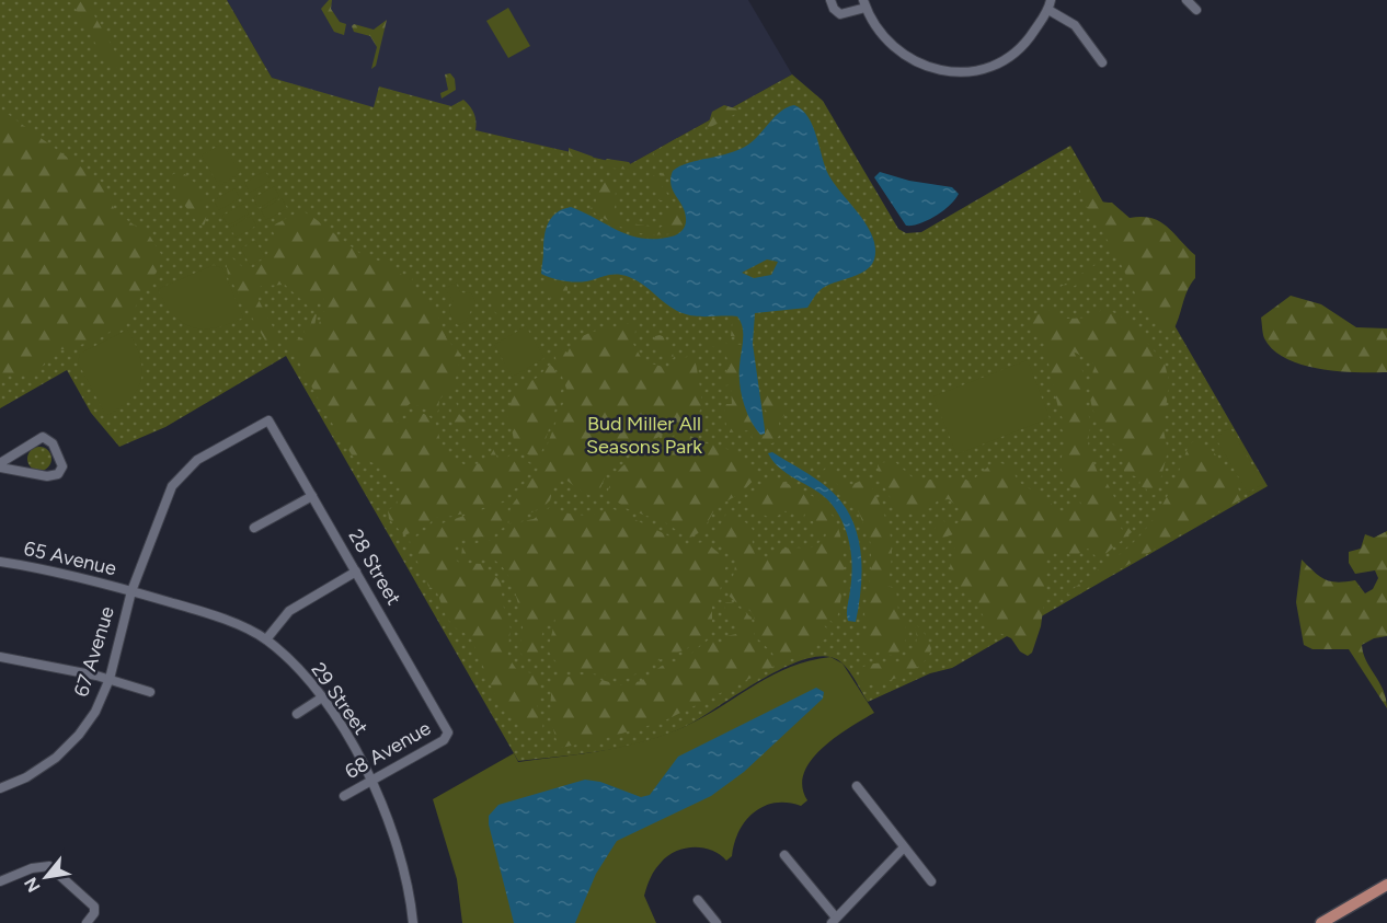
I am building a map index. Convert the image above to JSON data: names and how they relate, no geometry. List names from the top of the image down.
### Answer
{
  "streets": {
    "street": [
      "65 Avenue",
      "28 Street",
      "67 Avenue",
      "29 Street",
      "68 Avenue"
    ]
  },
  "crossings": [
    ["65 Avenue", "67 Avenue"],
    ["65 Avenue", "29 Street"],
    ["28 Street", "67 Avenue"],
    ["28 Street", "68 Avenue"],
    ["67 Avenue", "29 Street"],
    ["29 Street", "68 Avenue"]
  ],
  "parks": ["Bud Miller All Seasons Park"],
  "north": "bottom left"
}
